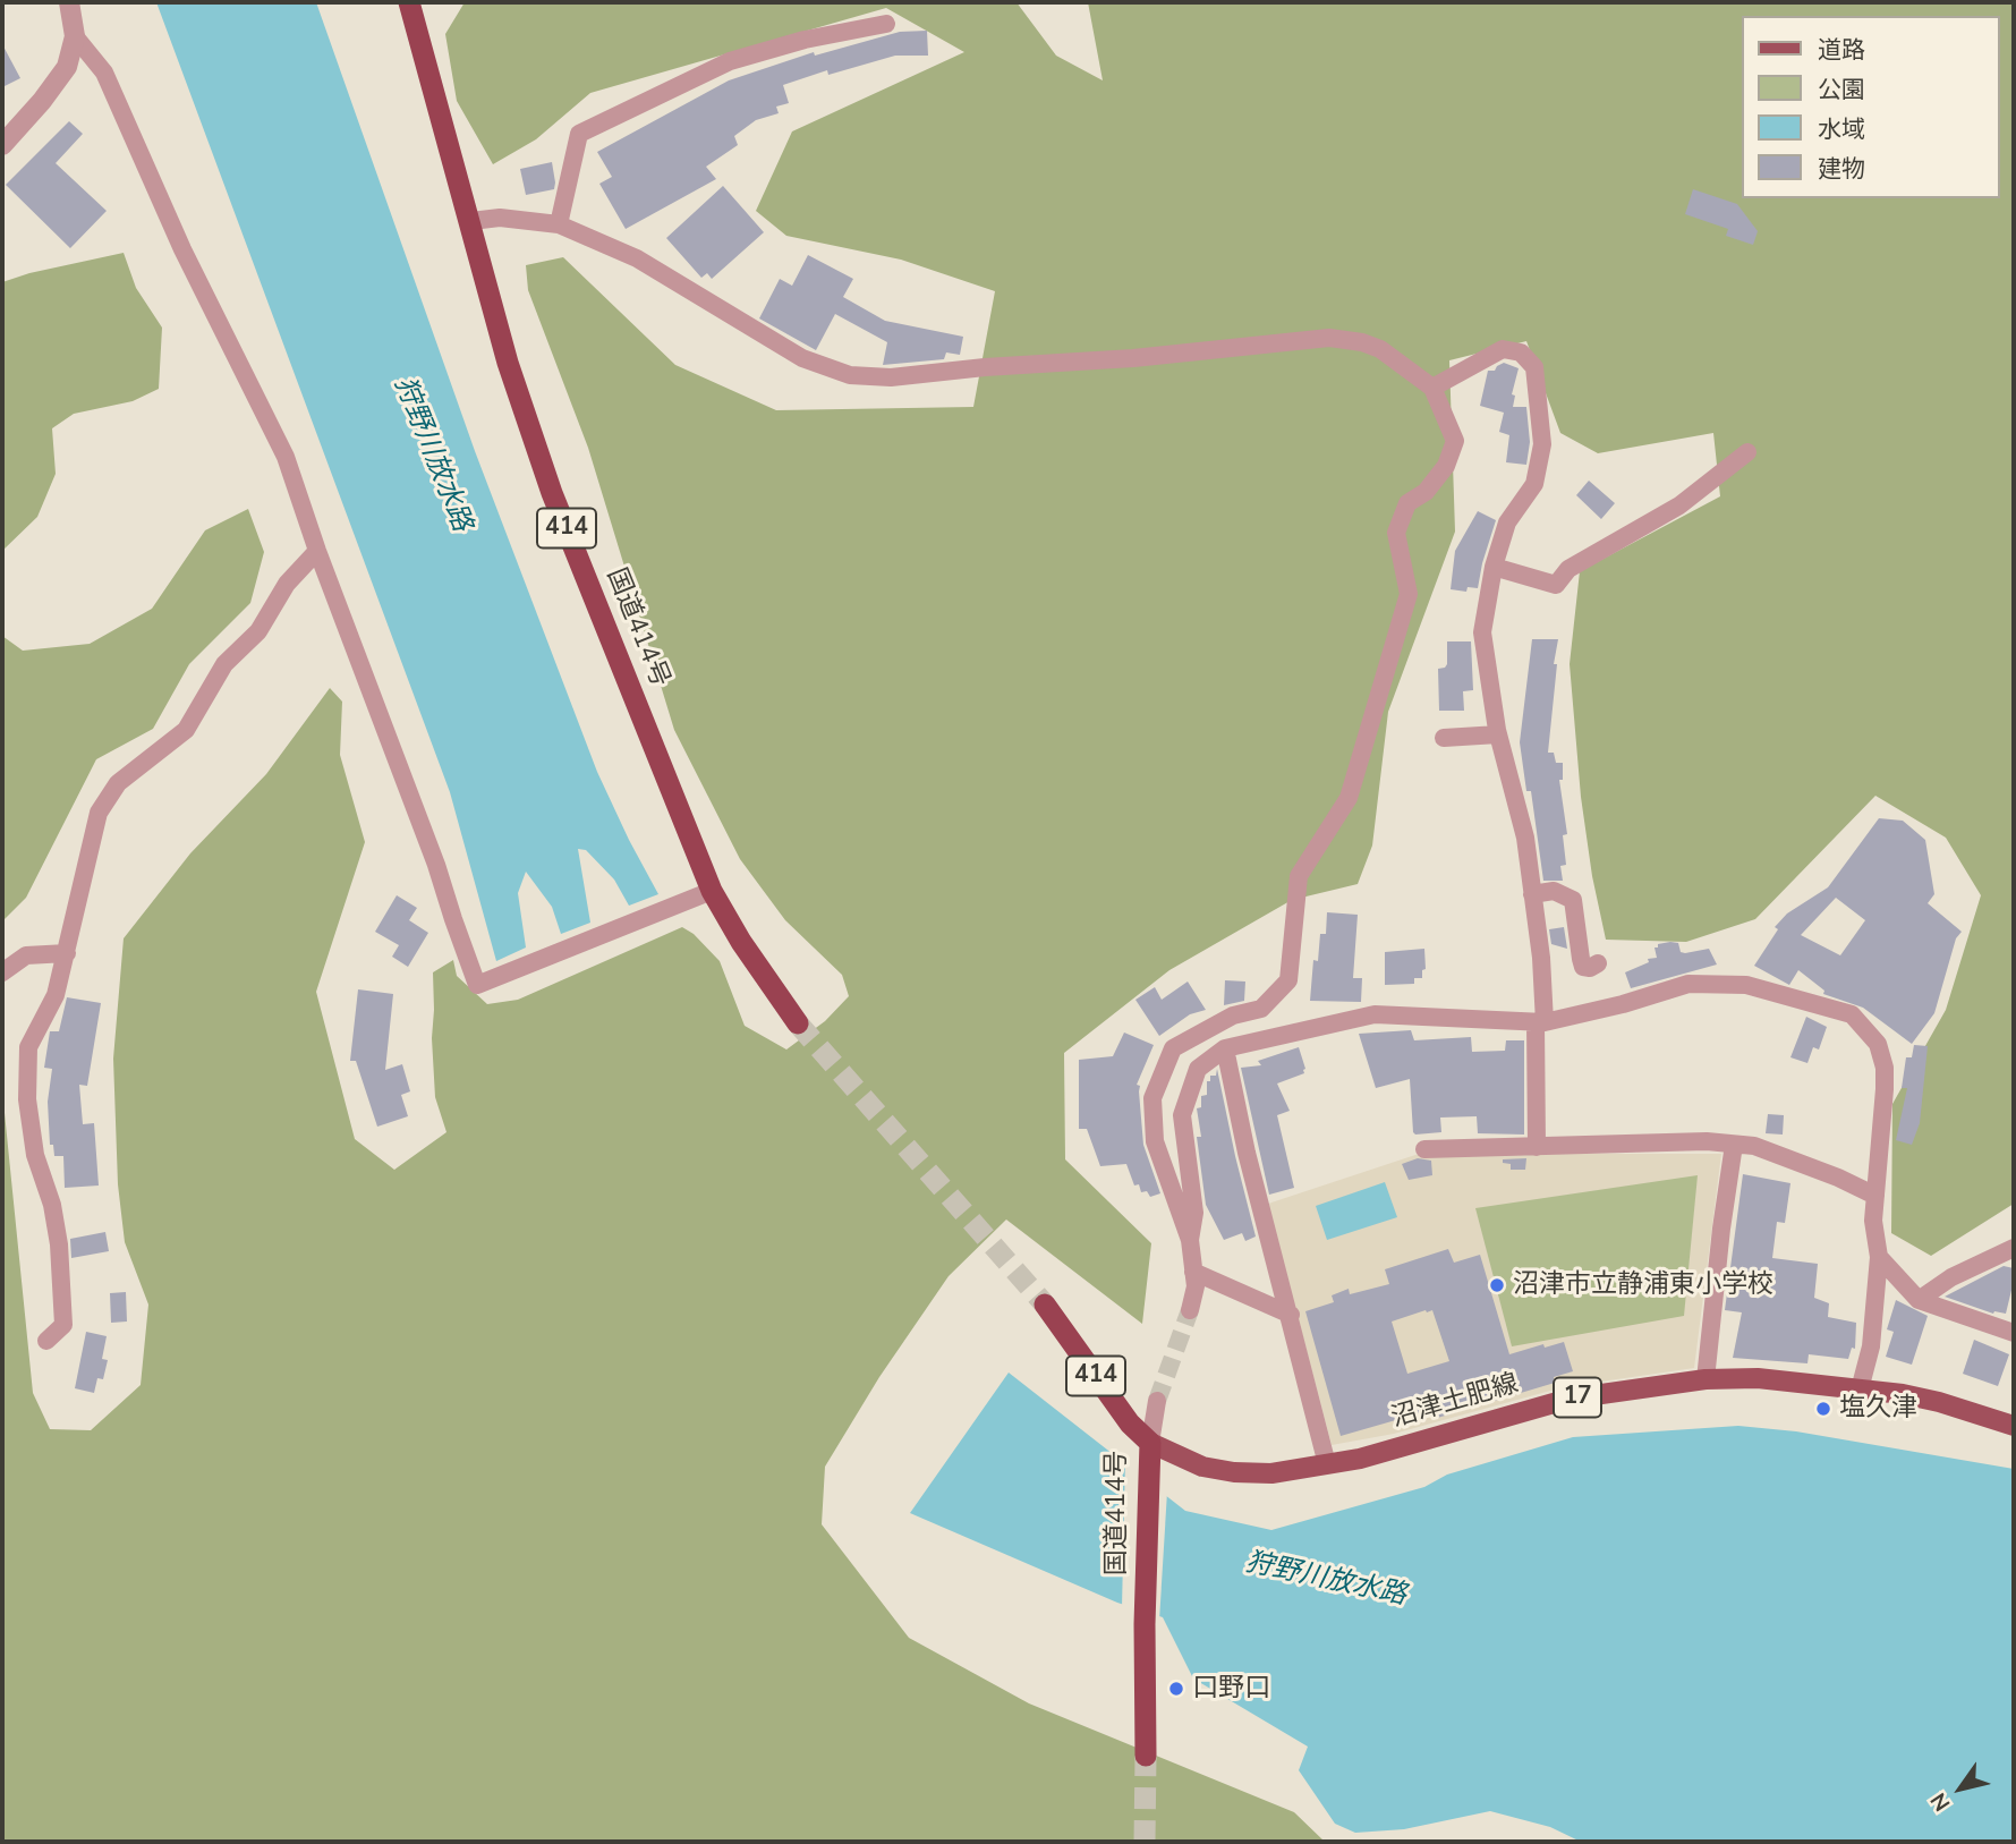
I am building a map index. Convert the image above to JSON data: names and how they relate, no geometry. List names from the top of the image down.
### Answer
{
  "streets": {
    "highway": ["414", "国道414号"],
    "main road": ["17", "沼津土肥線"]
  },
  "crossings": [
    ["国道414号", "沼津土肥線"]
  ],
  "water": ["狩野川放水路"],
  "places": ["沼津市立静浦東小学校", "塩久津", "口野口"],
  "legend": [
    "道路",
    "公園",
    "水域",
    "建物"
  ],
  "north": "bottom left"
}
